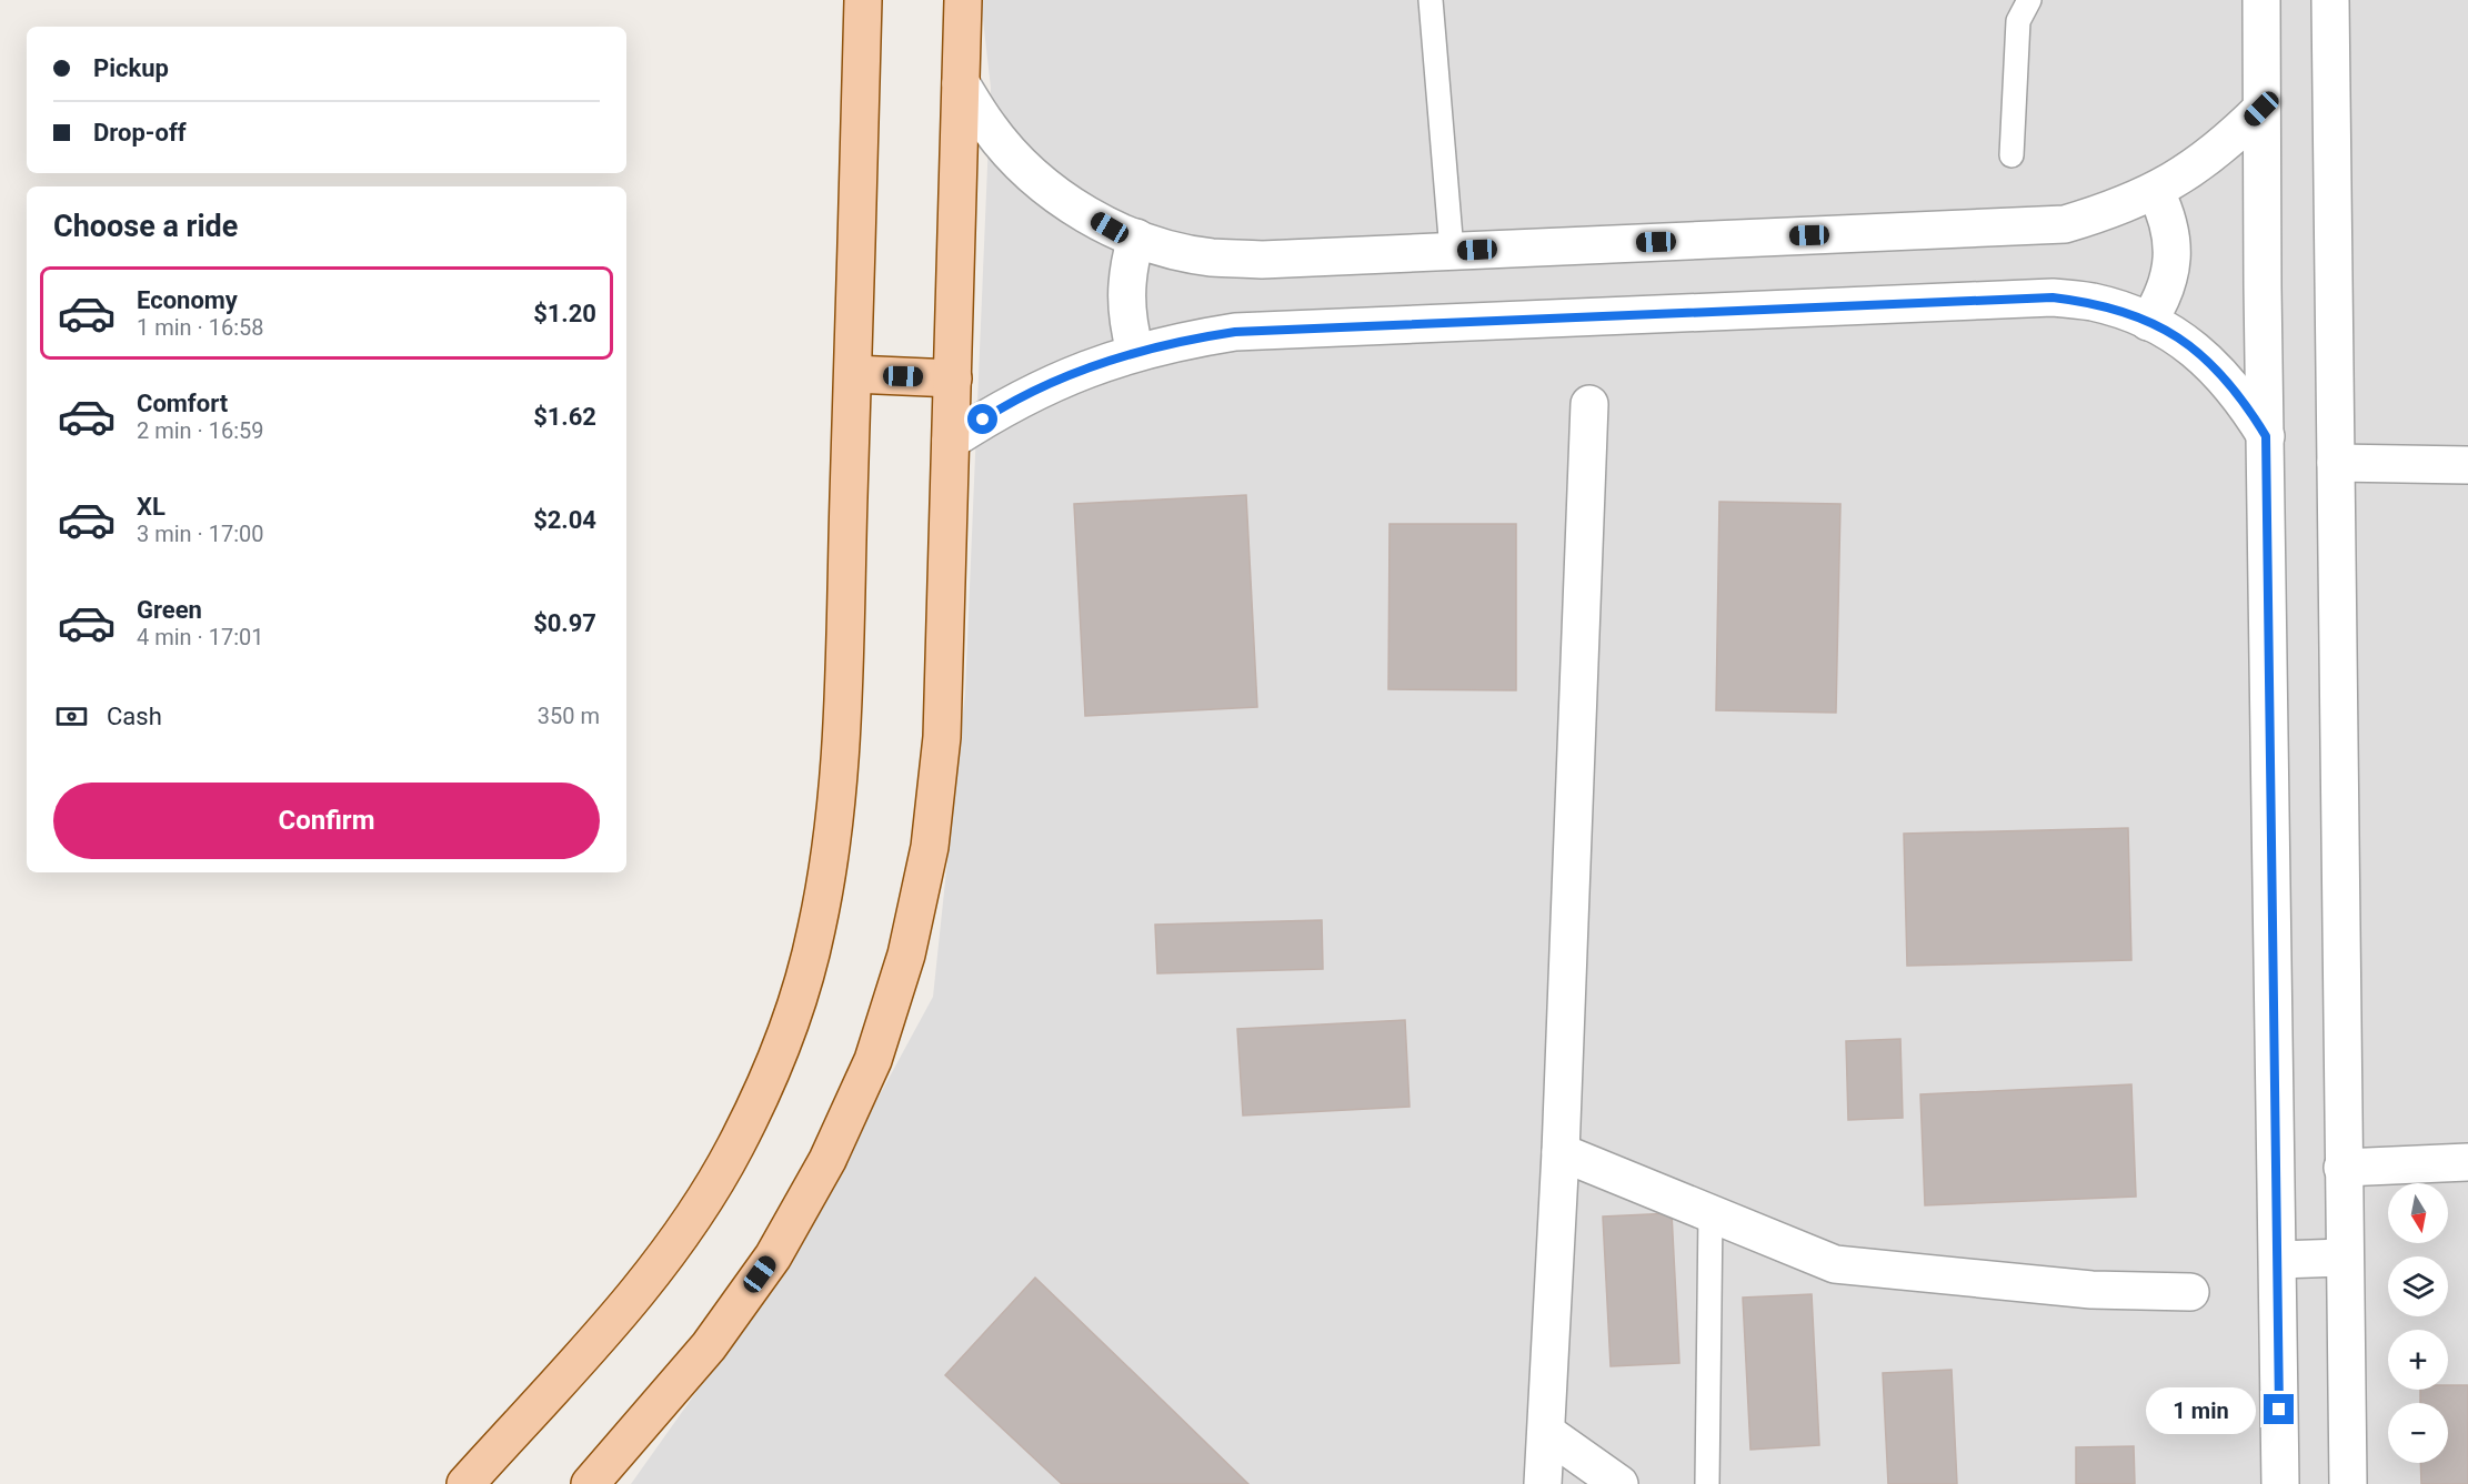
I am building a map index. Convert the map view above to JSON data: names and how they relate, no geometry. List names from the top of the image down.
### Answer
{
  "north": "bottom",
  "page": {
    "banner": ["Pickup", "Drop-off"],
    "heading": "Choose a ride",
    "list": [
      {
        "name": "Economy",
        "note": "1 min · 16:58",
        "value": "$1.20"
      },
      {
        "name": "Comfort",
        "note": "2 min · 16:59",
        "value": "$1.62"
      },
      {
        "name": "XL",
        "note": "3 min · 17:00",
        "value": "$2.04"
      },
      {
        "name": "Green",
        "note": "4 min · 17:01",
        "value": "$0.97"
      }
    ],
    "pay": ["Cash", "350 m"],
    "buttons": "Confirm",
    "map_buttons": ["+", "−"],
    "bubble": "1 min"
  }
}
